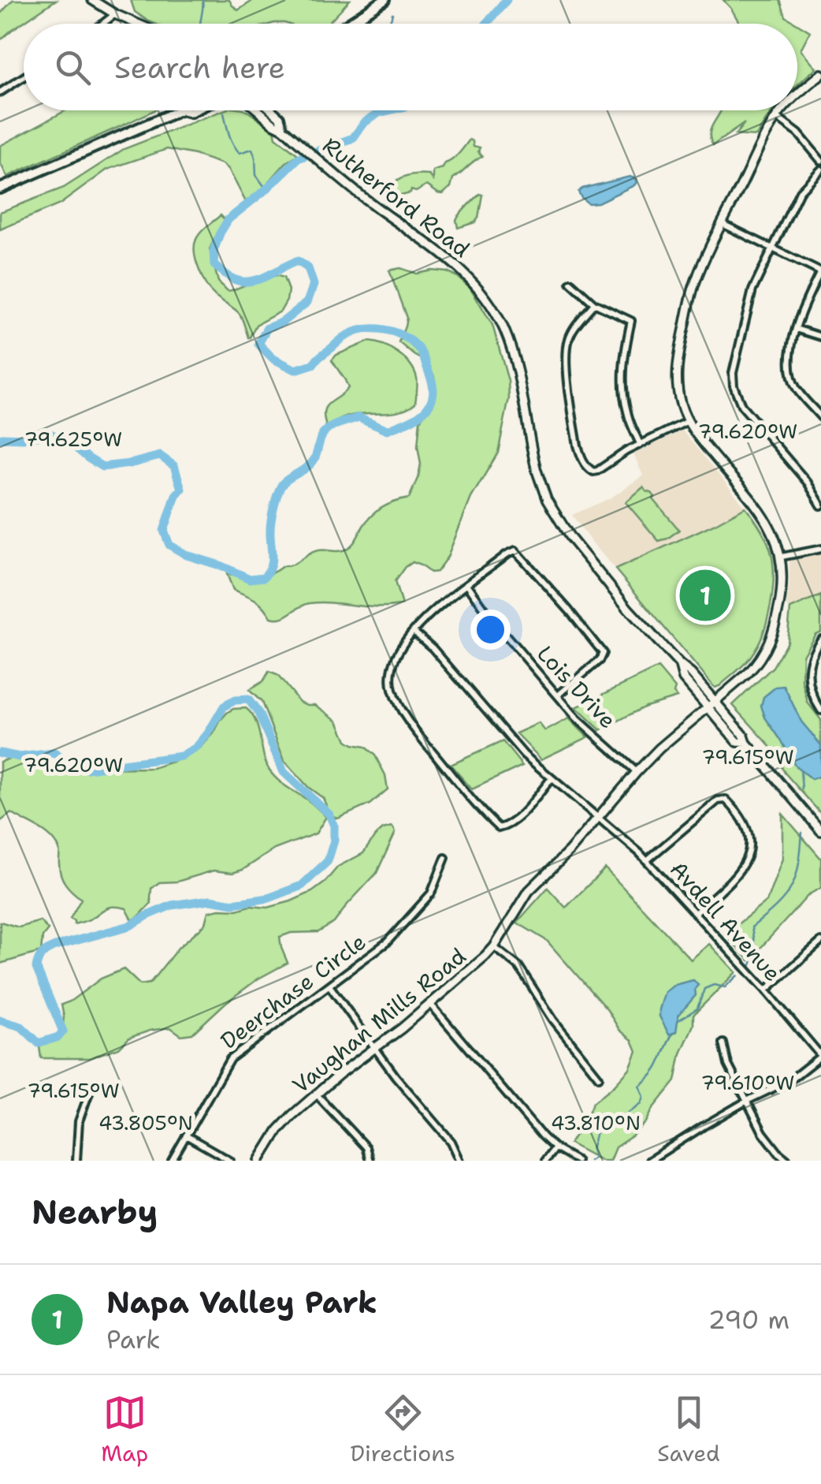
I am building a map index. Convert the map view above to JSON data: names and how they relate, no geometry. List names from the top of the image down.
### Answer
{
  "streets": {
    "street": [
      "Rutherford Road",
      "Lois Drive",
      "Avdell Avenue",
      "Deerchase Circle",
      "Vaughan Mills Road"
    ]
  },
  "crossings": [
    ["Rutherford Road", "Vaughan Mills Road"],
    ["Lois Drive", "Vaughan Mills Road"],
    ["Avdell Avenue", "Vaughan Mills Road"]
  ],
  "page": {
    "search": "Search here",
    "pins": "1",
    "heading": "Nearby",
    "list": [
      {
        "mark": "1",
        "name": "Napa Valley Park",
        "note": "Park",
        "value": "290 m"
      }
    ],
    "nav": ["Map", "Directions", "Saved"]
  },
  "coordinates": [
    "79.620°W",
    "79.625°W",
    "79.615°W",
    "79.610°W",
    "43.805°N",
    "43.810°N"
  ]
}
